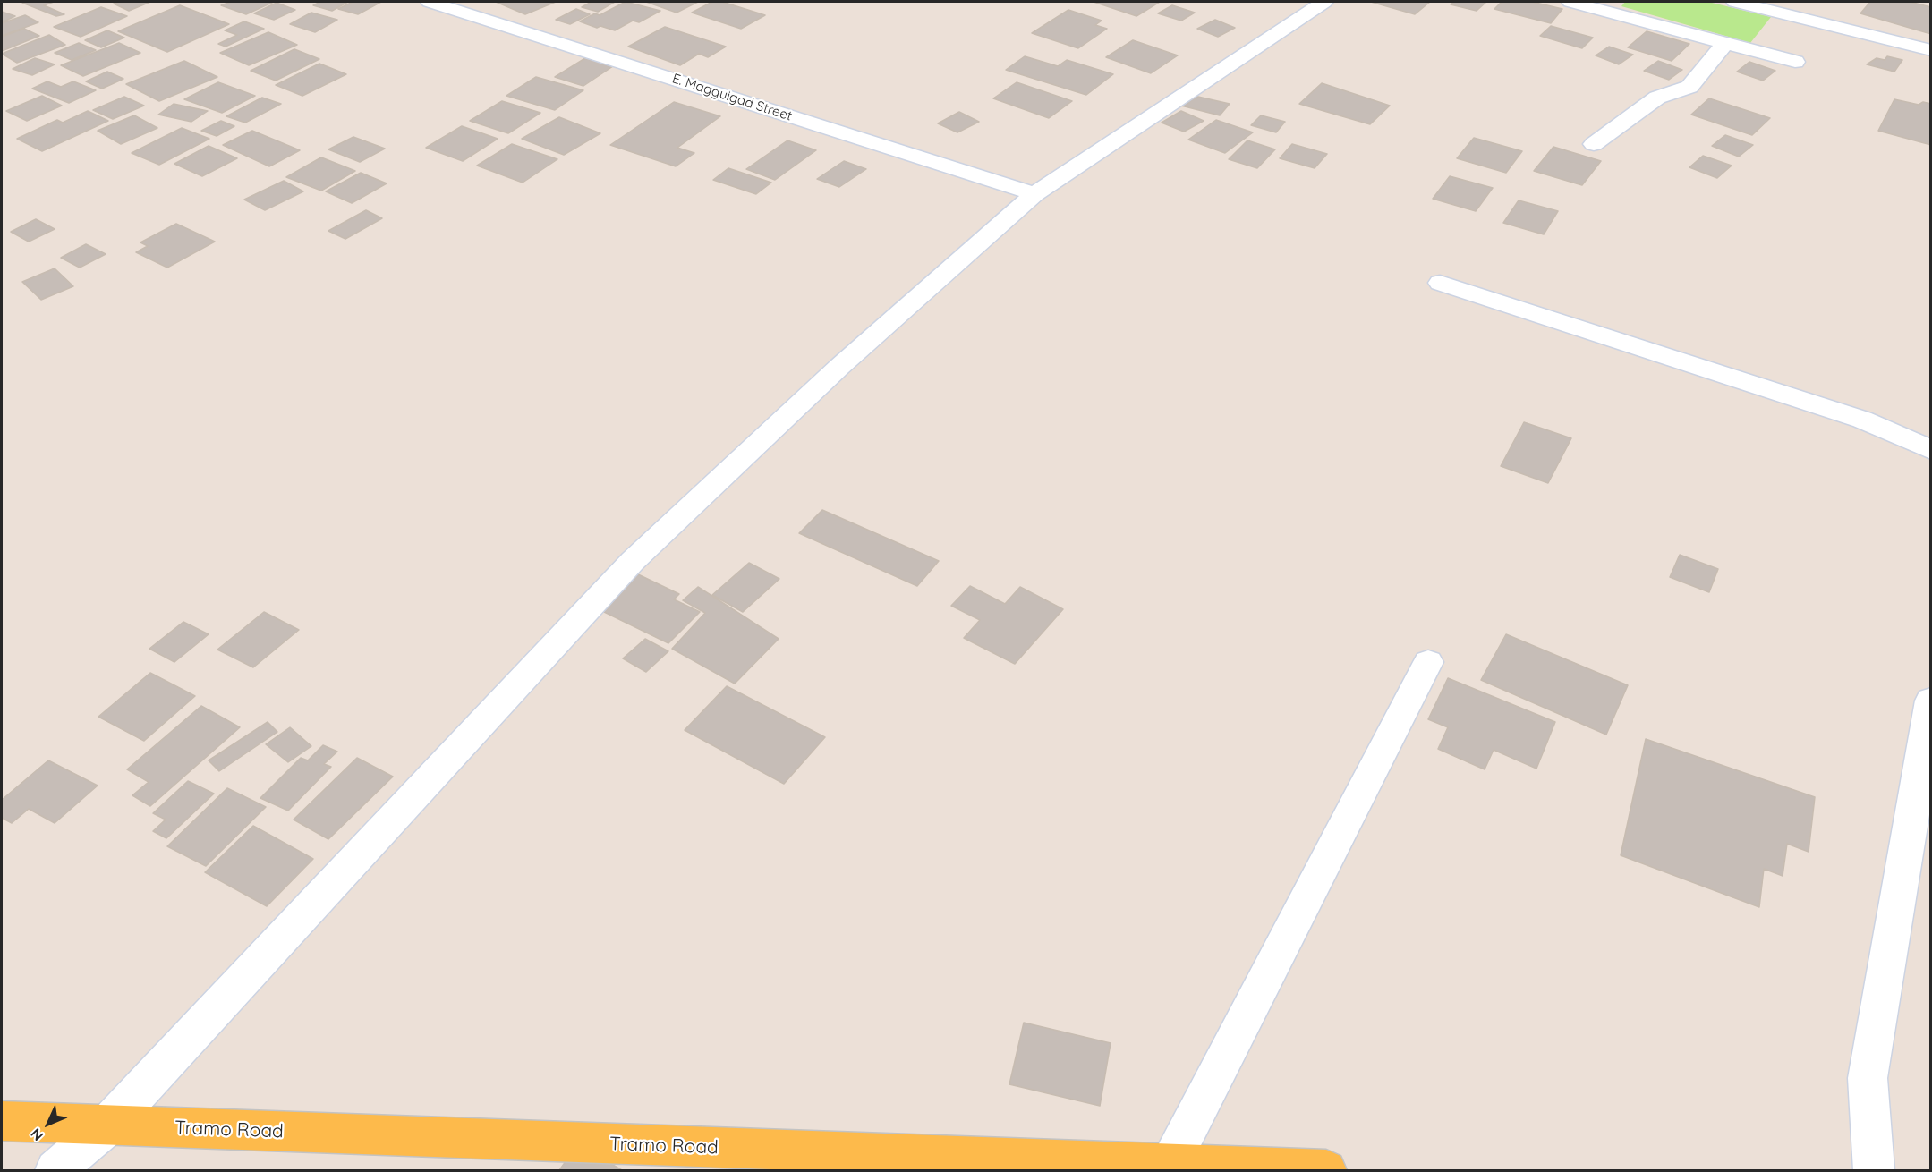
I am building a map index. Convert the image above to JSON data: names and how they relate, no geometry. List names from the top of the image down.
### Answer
{
  "streets": {
    "main road": ["Tramo Road"],
    "street": ["E. Magguigad Street"]
  },
  "north": "bottom left"
}
